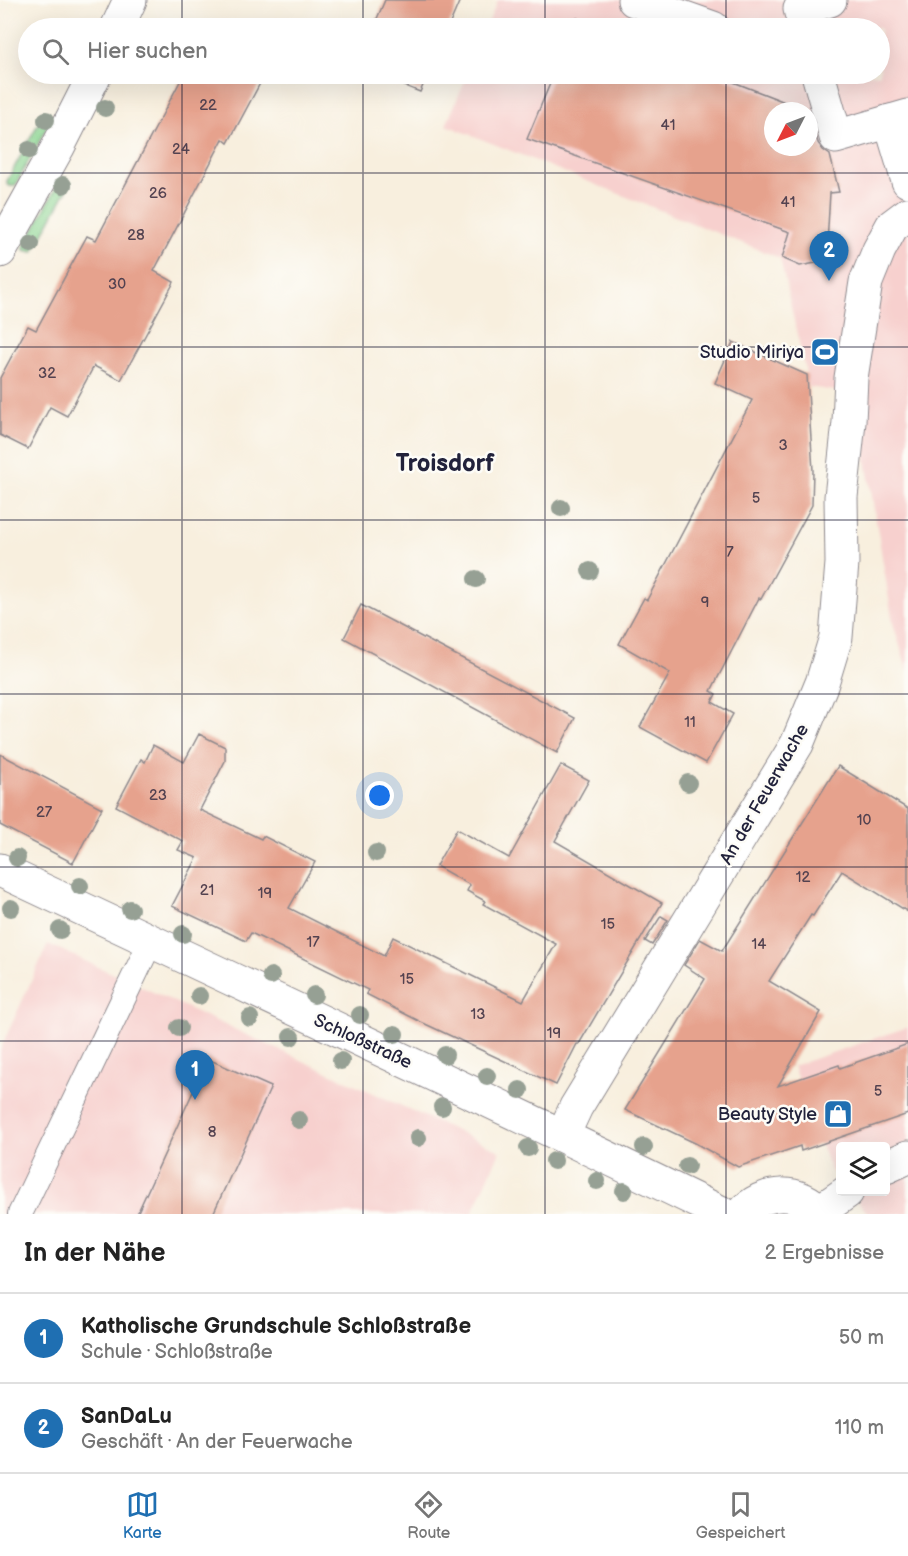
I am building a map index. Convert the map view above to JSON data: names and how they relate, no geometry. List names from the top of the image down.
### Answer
{
  "streets": {
    "street": ["An der Feuerwache", "Schloßstraße"]
  },
  "crossings": [
    ["An der Feuerwache", "Schloßstraße"]
  ],
  "districts": ["Troisdorf"],
  "places": {
    "sports": ["Studio Miriya"],
    "shop": ["Beauty Style"]
  },
  "house_numbers": [
    "22",
    "41",
    "24",
    "26",
    "41",
    "28",
    "30",
    "32",
    "3",
    "5",
    "7",
    "9",
    "11",
    "23",
    "27",
    "10",
    "12",
    "21",
    "19",
    "15",
    "17",
    "14",
    "15",
    "13",
    "19",
    "5",
    "8"
  ],
  "north": "bottom left",
  "page": {
    "search": "Hier suchen",
    "pins": ["2", "1"],
    "heading": ["In der Nähe", "2 Ergebnisse"],
    "list": [
      {
        "mark": "1",
        "name": "Katholische Grundschule Schloßstraße",
        "note": "Schule · Schloßstraße",
        "value": "50 m"
      },
      {
        "mark": "2",
        "name": "SanDaLu",
        "note": "Geschäft · An der Feuerwache",
        "value": "110 m"
      }
    ],
    "nav": ["Karte", "Route", "Gespeichert"]
  }
}
